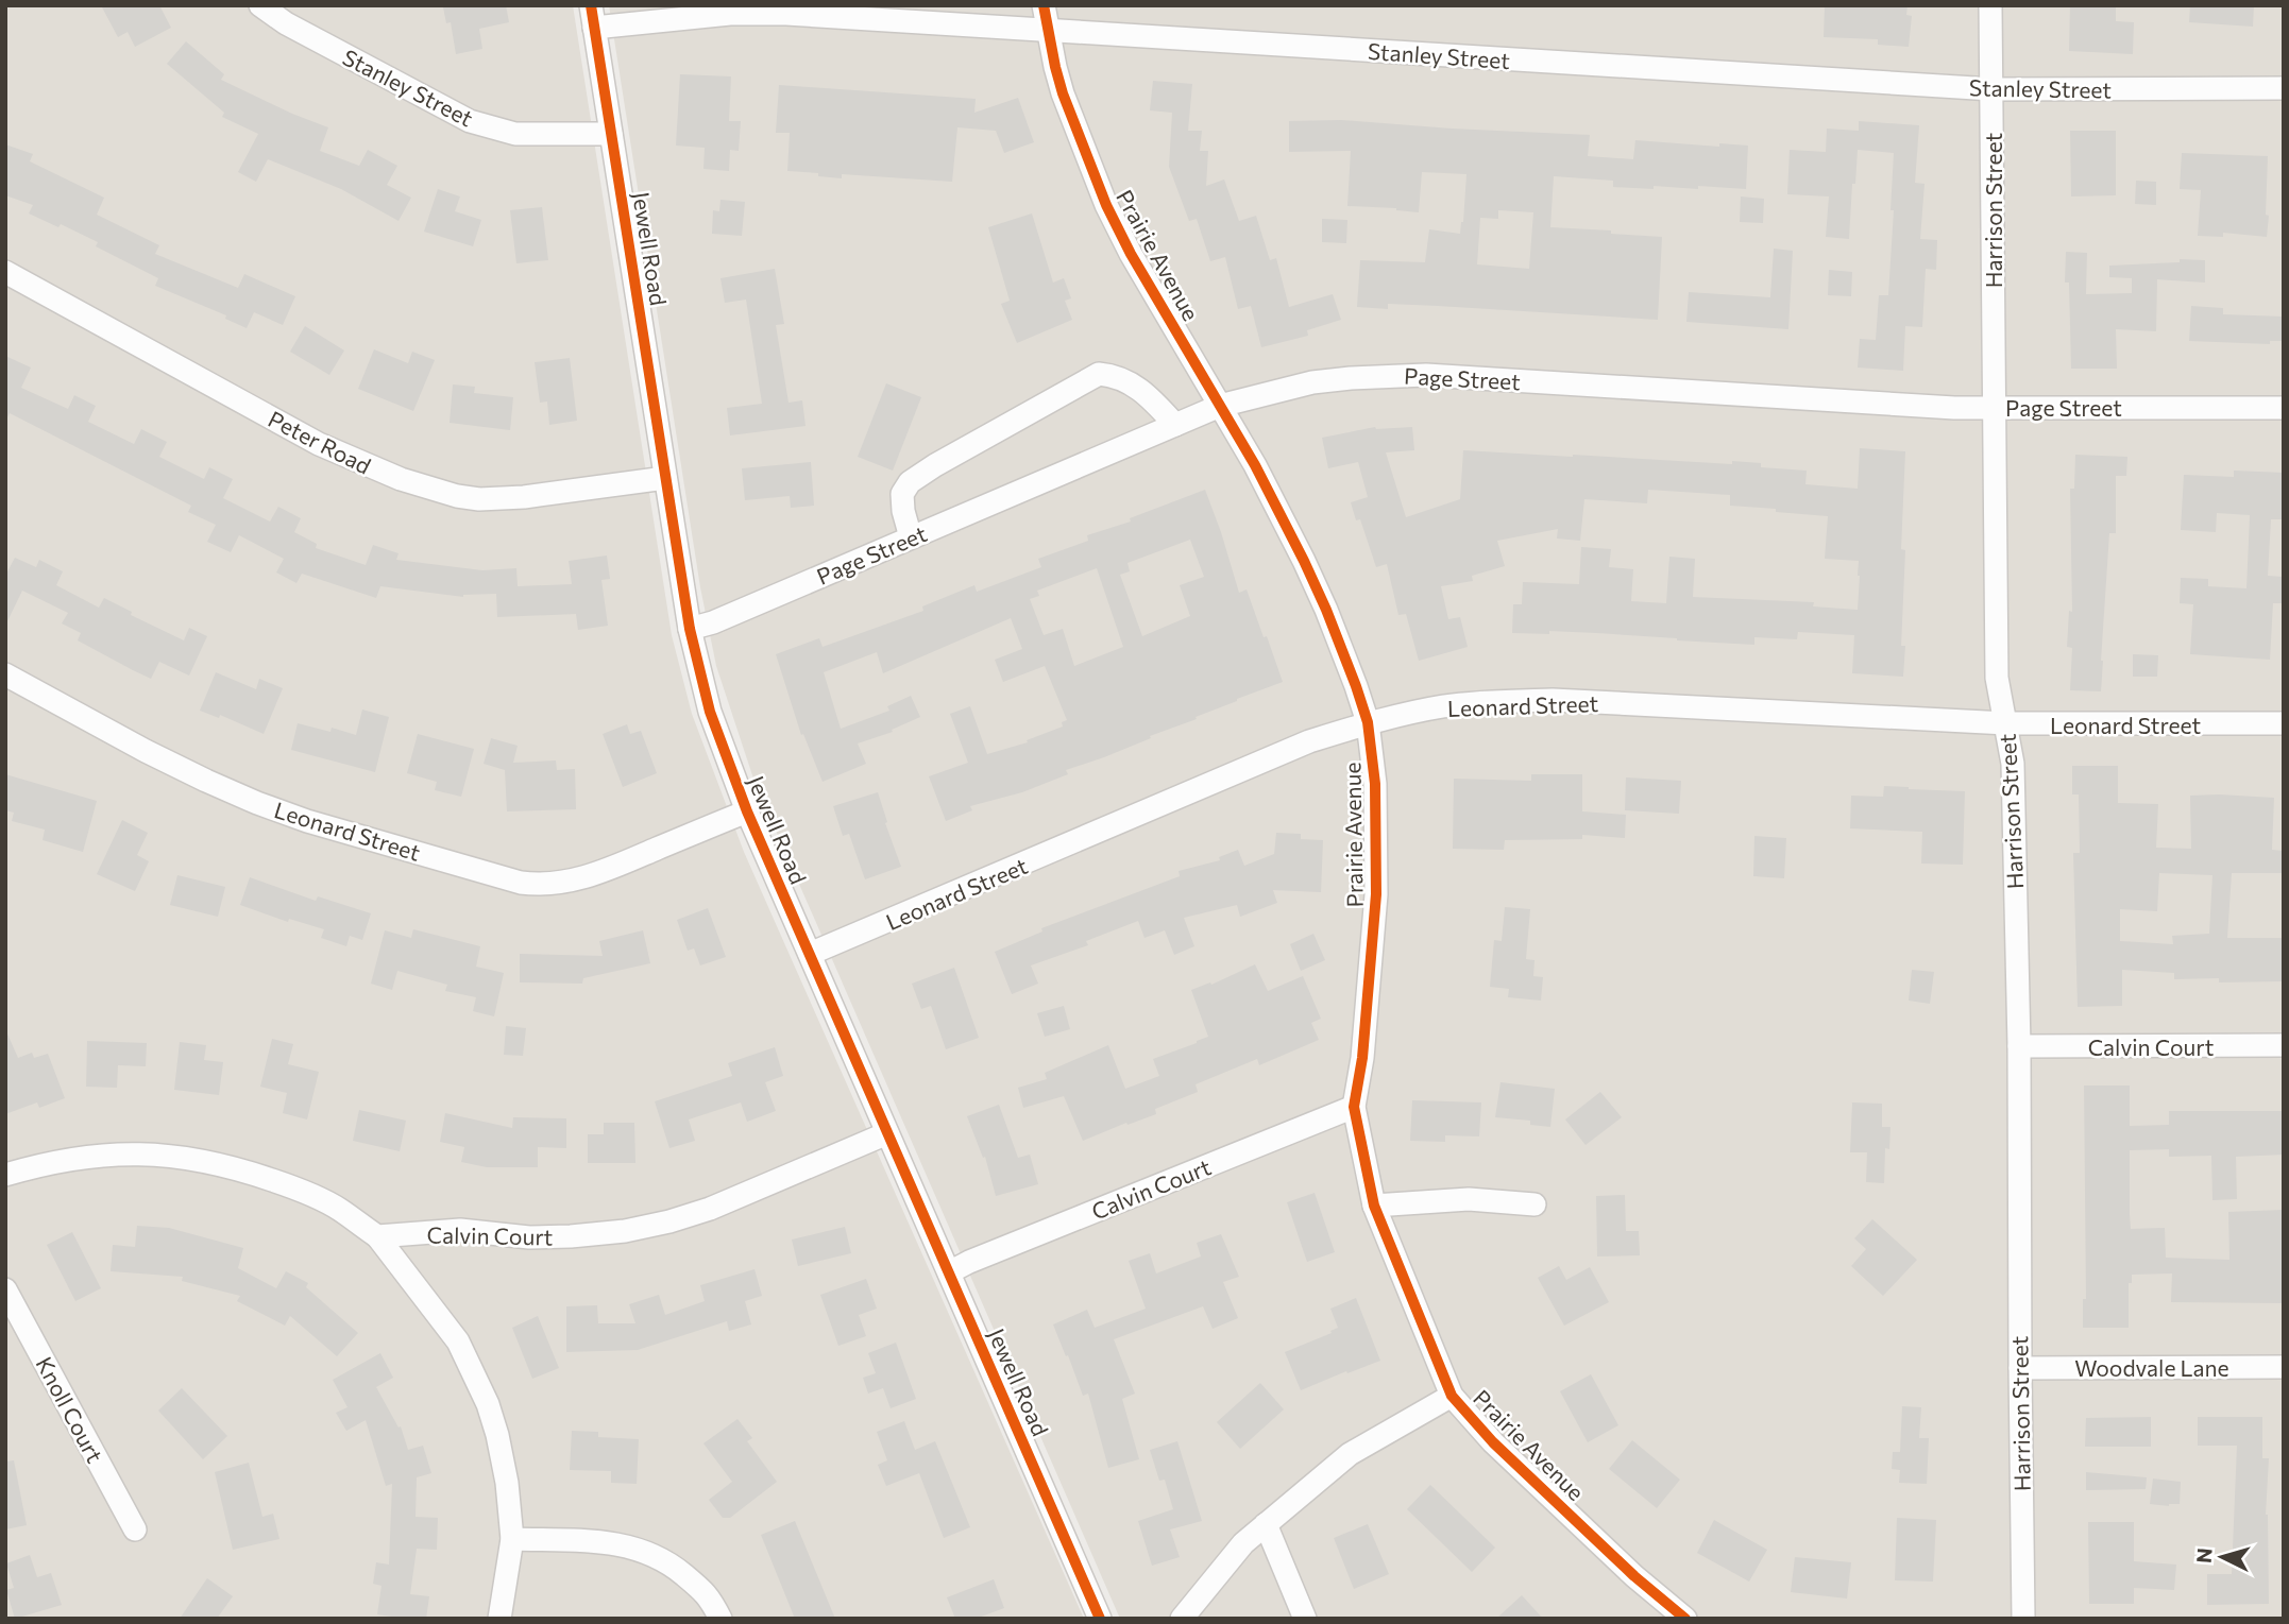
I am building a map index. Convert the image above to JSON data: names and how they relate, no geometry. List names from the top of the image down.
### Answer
{
  "streets": {
    "street": [
      "Stanley Street",
      "Harrison Street",
      "Jewell Road",
      "Prairie Avenue",
      "Page Street",
      "Peter Road",
      "Leonard Street",
      "Calvin Court",
      "Woodvale Lane",
      "Knoll Court"
    ]
  },
  "crossings": [
    ["Stanley Street", "Harrison Street"],
    ["Stanley Street", "Jewell Road"],
    ["Stanley Street", "Prairie Avenue"],
    ["Harrison Street", "Page Street"],
    ["Harrison Street", "Leonard Street"],
    ["Harrison Street", "Calvin Court"],
    ["Harrison Street", "Woodvale Lane"],
    ["Jewell Road", "Page Street"],
    ["Jewell Road", "Peter Road"],
    ["Jewell Road", "Leonard Street"],
    ["Jewell Road", "Calvin Court"],
    ["Prairie Avenue", "Page Street"],
    ["Prairie Avenue", "Leonard Street"],
    ["Prairie Avenue", "Calvin Court"]
  ],
  "north": "left"
}
